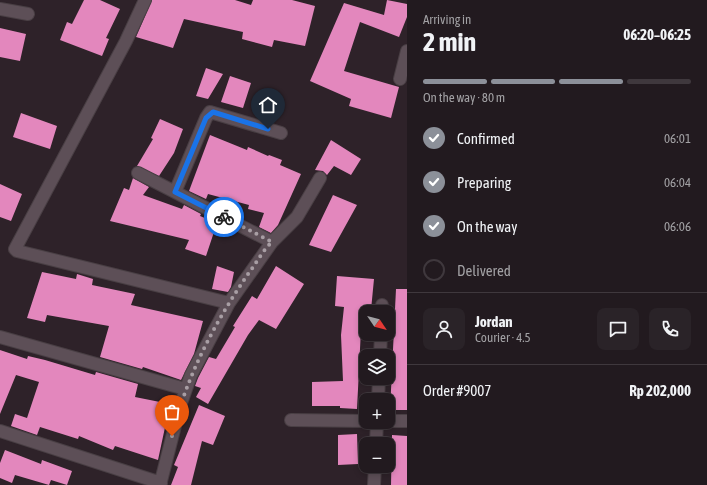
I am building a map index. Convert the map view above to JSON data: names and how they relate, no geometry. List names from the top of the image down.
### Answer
{
  "north": "bottom right",
  "page": {
    "heading": ["2 min", "Arriving in", "06:20–06:25"],
    "panel": [
      "Jordan",
      "Courier · 4.5",
      "Order #9007",
      "Rp 202,000"
    ],
    "bar": "On the way · 80 m",
    "list": [
      ["Confirmed", "06:01"],
      ["Preparing", "06:04"],
      ["On the way", "06:06"],
      "Delivered"
    ],
    "map_buttons": ["+", "−"]
  }
}
